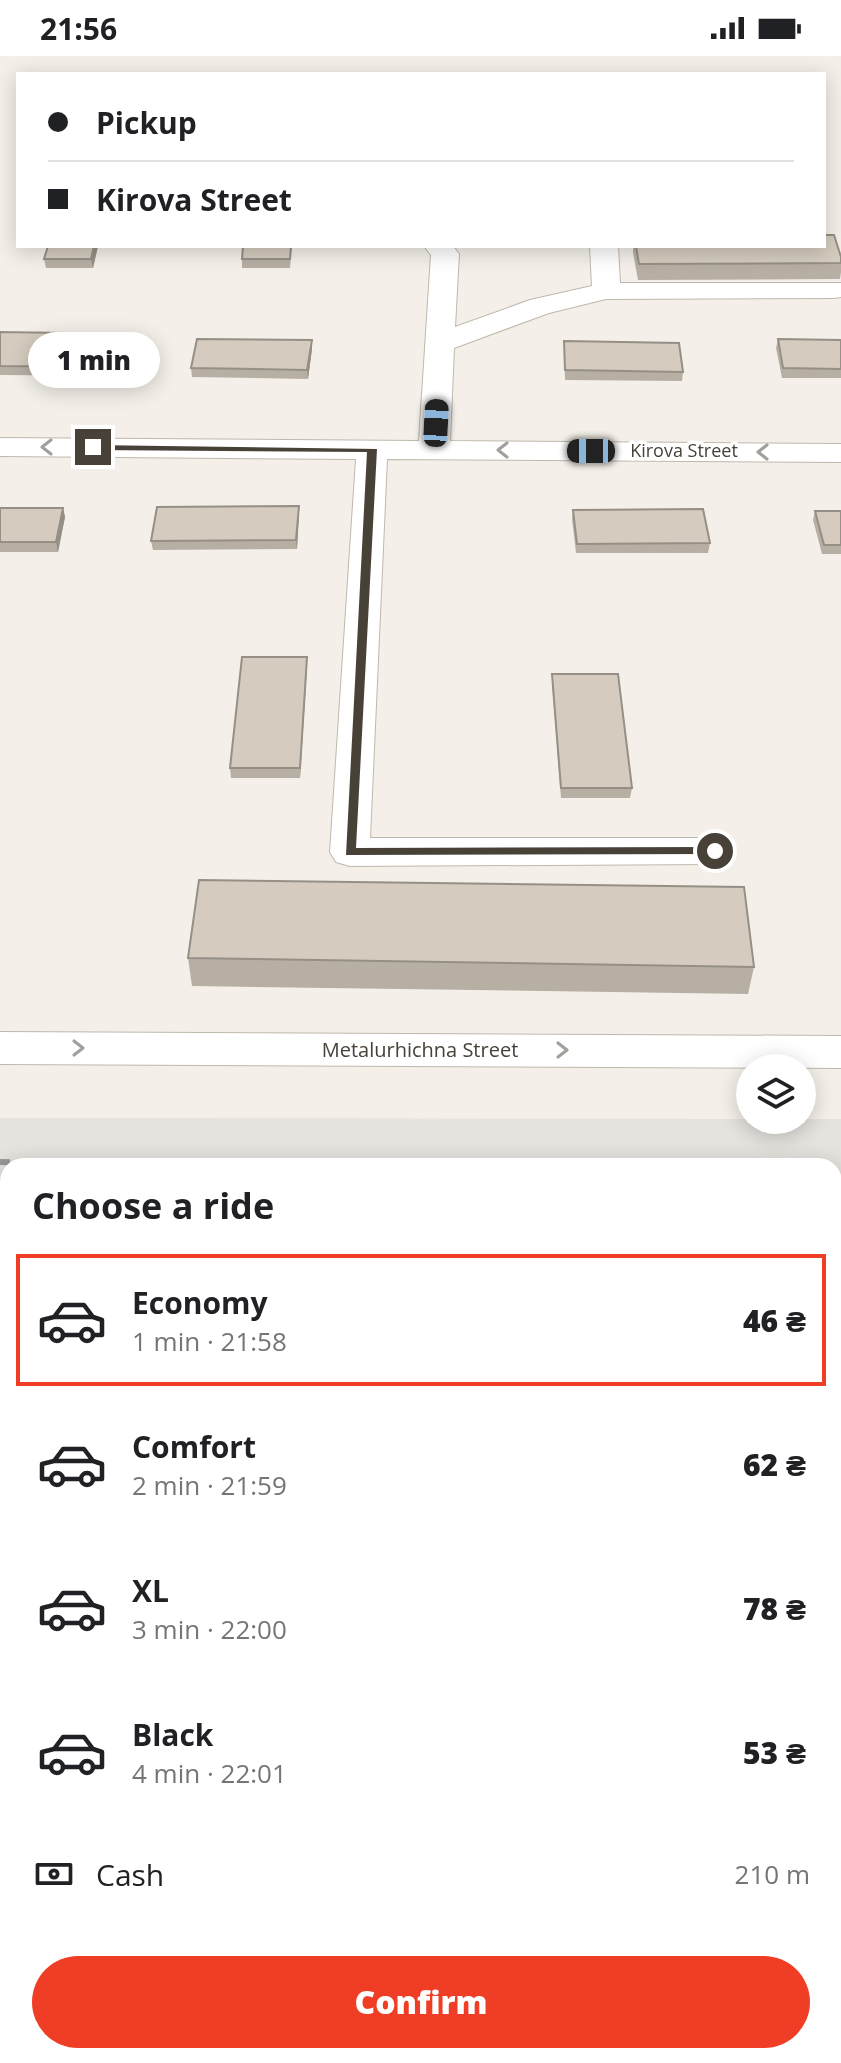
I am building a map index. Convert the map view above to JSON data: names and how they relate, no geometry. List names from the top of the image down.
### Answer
{
  "streets": {
    "street": ["Kirova Street", "Metalurhichna Street"]
  },
  "one_way": ["Metalurhichna Street"],
  "page": {
    "status": "21:56",
    "banner": ["Pickup", "Kirova Street"],
    "bubble": "1 min",
    "heading": "Choose a ride",
    "list": [
      {
        "name": "Economy",
        "note": "1 min · 21:58",
        "value": "46 ₴"
      },
      {
        "name": "Comfort",
        "note": "2 min · 21:59",
        "value": "62 ₴"
      },
      {
        "name": "XL",
        "note": "3 min · 22:00",
        "value": "78 ₴"
      },
      {
        "name": "Black",
        "note": "4 min · 22:01",
        "value": "53 ₴"
      }
    ],
    "pay": ["Cash", "210 m"],
    "buttons": "Confirm"
  }
}
